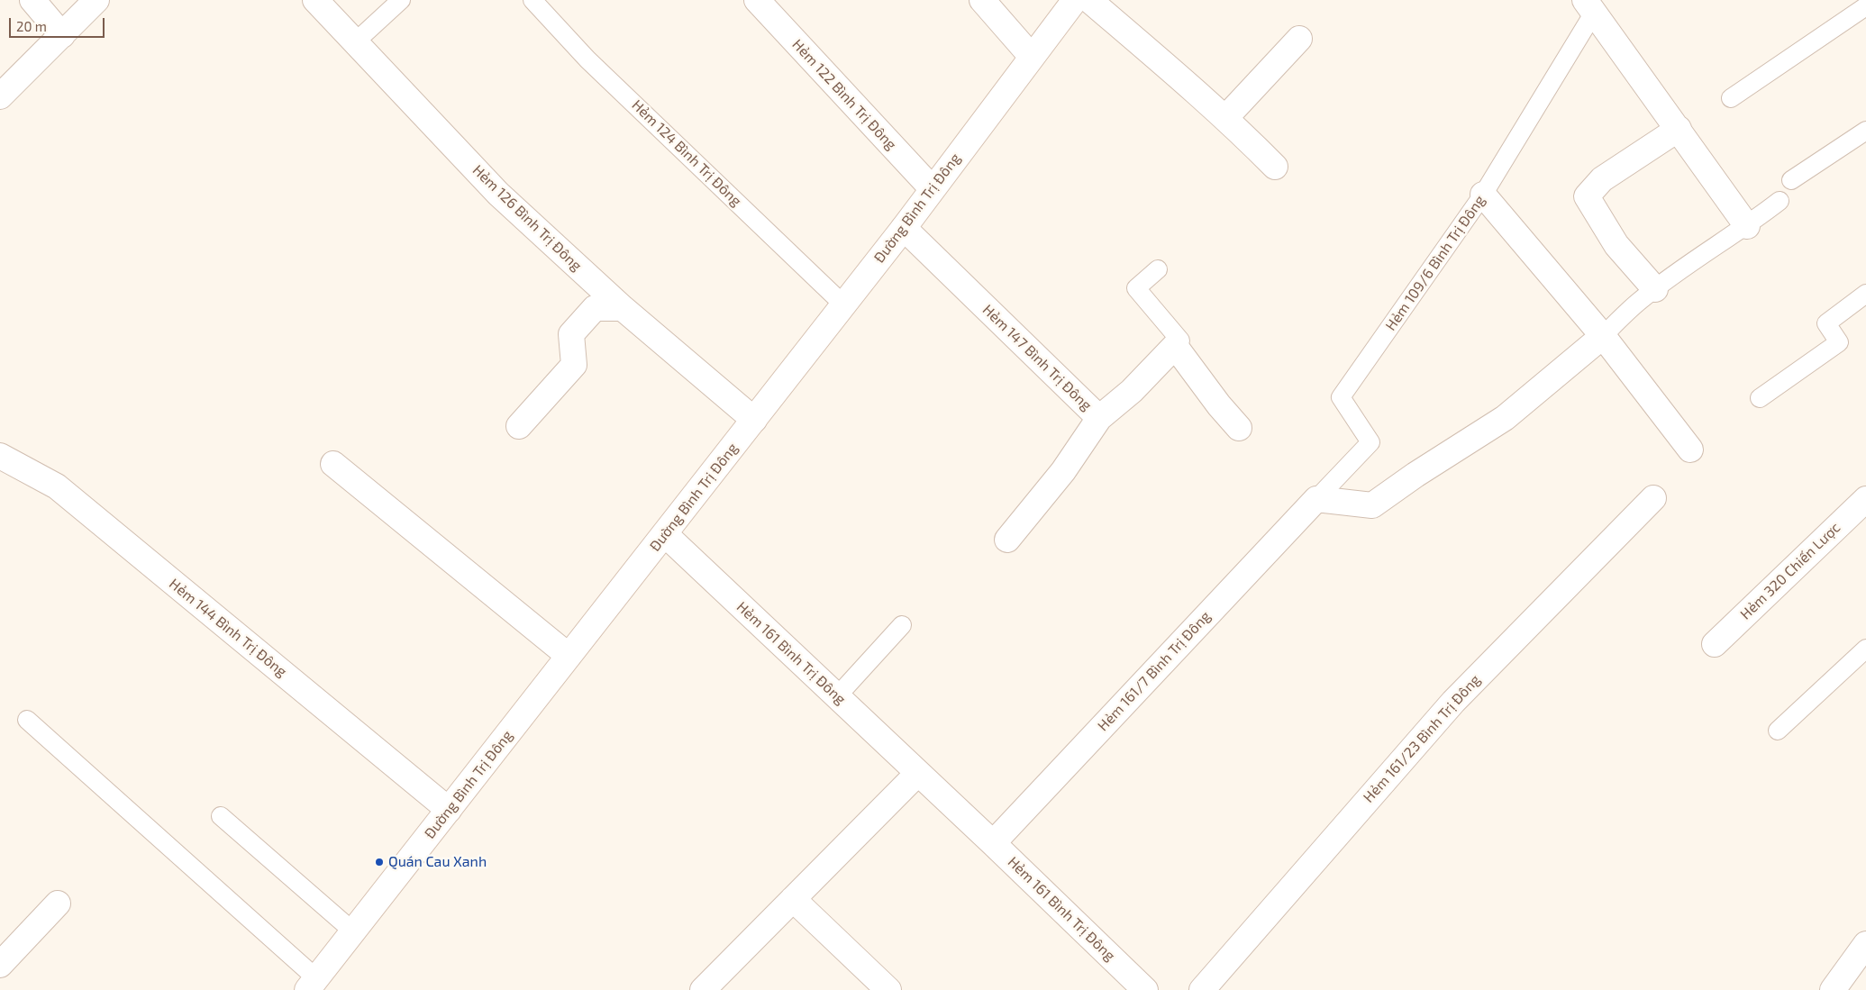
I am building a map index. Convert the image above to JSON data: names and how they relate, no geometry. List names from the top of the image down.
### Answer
{
  "streets": {
    "street": [
      "Hẻm 122 Bình Trị Đông",
      "Đường Bình Trị Đông",
      "Hẻm 126 Bình Trị Đông",
      "Hẻm 147 Bình Trị Đông",
      "Hẻm 320 Chiến Lược",
      "Hẻm 144 Bình Trị Đông",
      "Hẻm 161 Bình Trị Đông",
      "Hẻm 161/7 Bình Trị Đông",
      "Hẻm 161/23 Bình Trị Đông"
    ],
    "lane": ["Hẻm 124 Bình Trị Đông", "Hẻm 109/6 Bình Trị Đông"]
  },
  "crossings": [
    ["Hẻm 122 Bình Trị Đông", "Đường Bình Trị Đông"],
    ["Hẻm 124 Bình Trị Đông", "Đường Bình Trị Đông"],
    ["Đường Bình Trị Đông", "Hẻm 126 Bình Trị Đông"],
    ["Đường Bình Trị Đông", "Hẻm 147 Bình Trị Đông"],
    ["Đường Bình Trị Đông", "Hẻm 144 Bình Trị Đông"],
    ["Đường Bình Trị Đông", "Hẻm 161 Bình Trị Đông"],
    ["Hẻm 109/6 Bình Trị Đông", "Hẻm 161/7 Bình Trị Đông"],
    ["Hẻm 161 Bình Trị Đông", "Hẻm 161/7 Bình Trị Đông"]
  ],
  "places": ["Quán Cau Xanh"],
  "scale_bar": "20 m"
}
